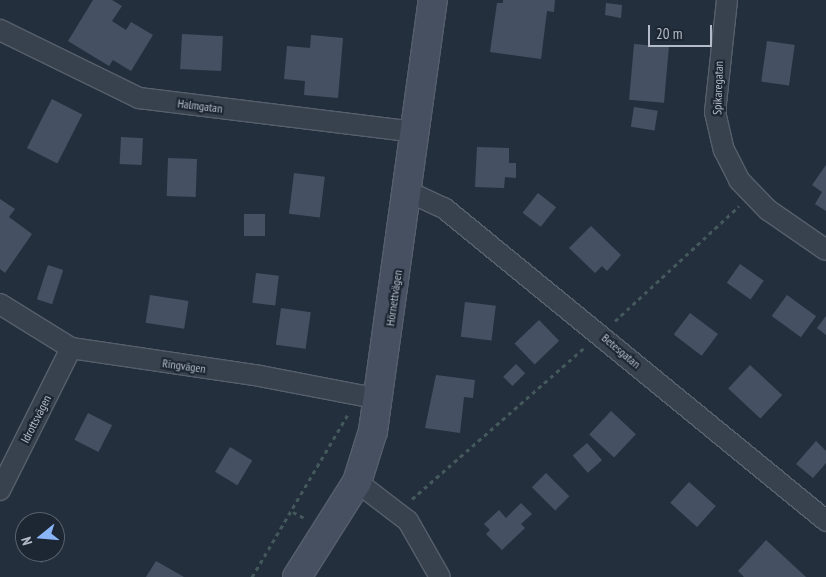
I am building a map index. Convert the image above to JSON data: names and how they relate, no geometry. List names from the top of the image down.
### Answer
{
  "streets": {
    "street": [
      "Spikaregatan",
      "Halmgatan",
      "Hörnettvägen",
      "Betesgatan",
      "Ringvägen",
      "Idrottsvägen"
    ]
  },
  "crossings": [
    ["Halmgatan", "Hörnettvägen"],
    ["Hörnettvägen", "Betesgatan"],
    ["Hörnettvägen", "Ringvägen"],
    ["Ringvägen", "Idrottsvägen"]
  ],
  "scale_bar": "20 m",
  "north": "left"
}
